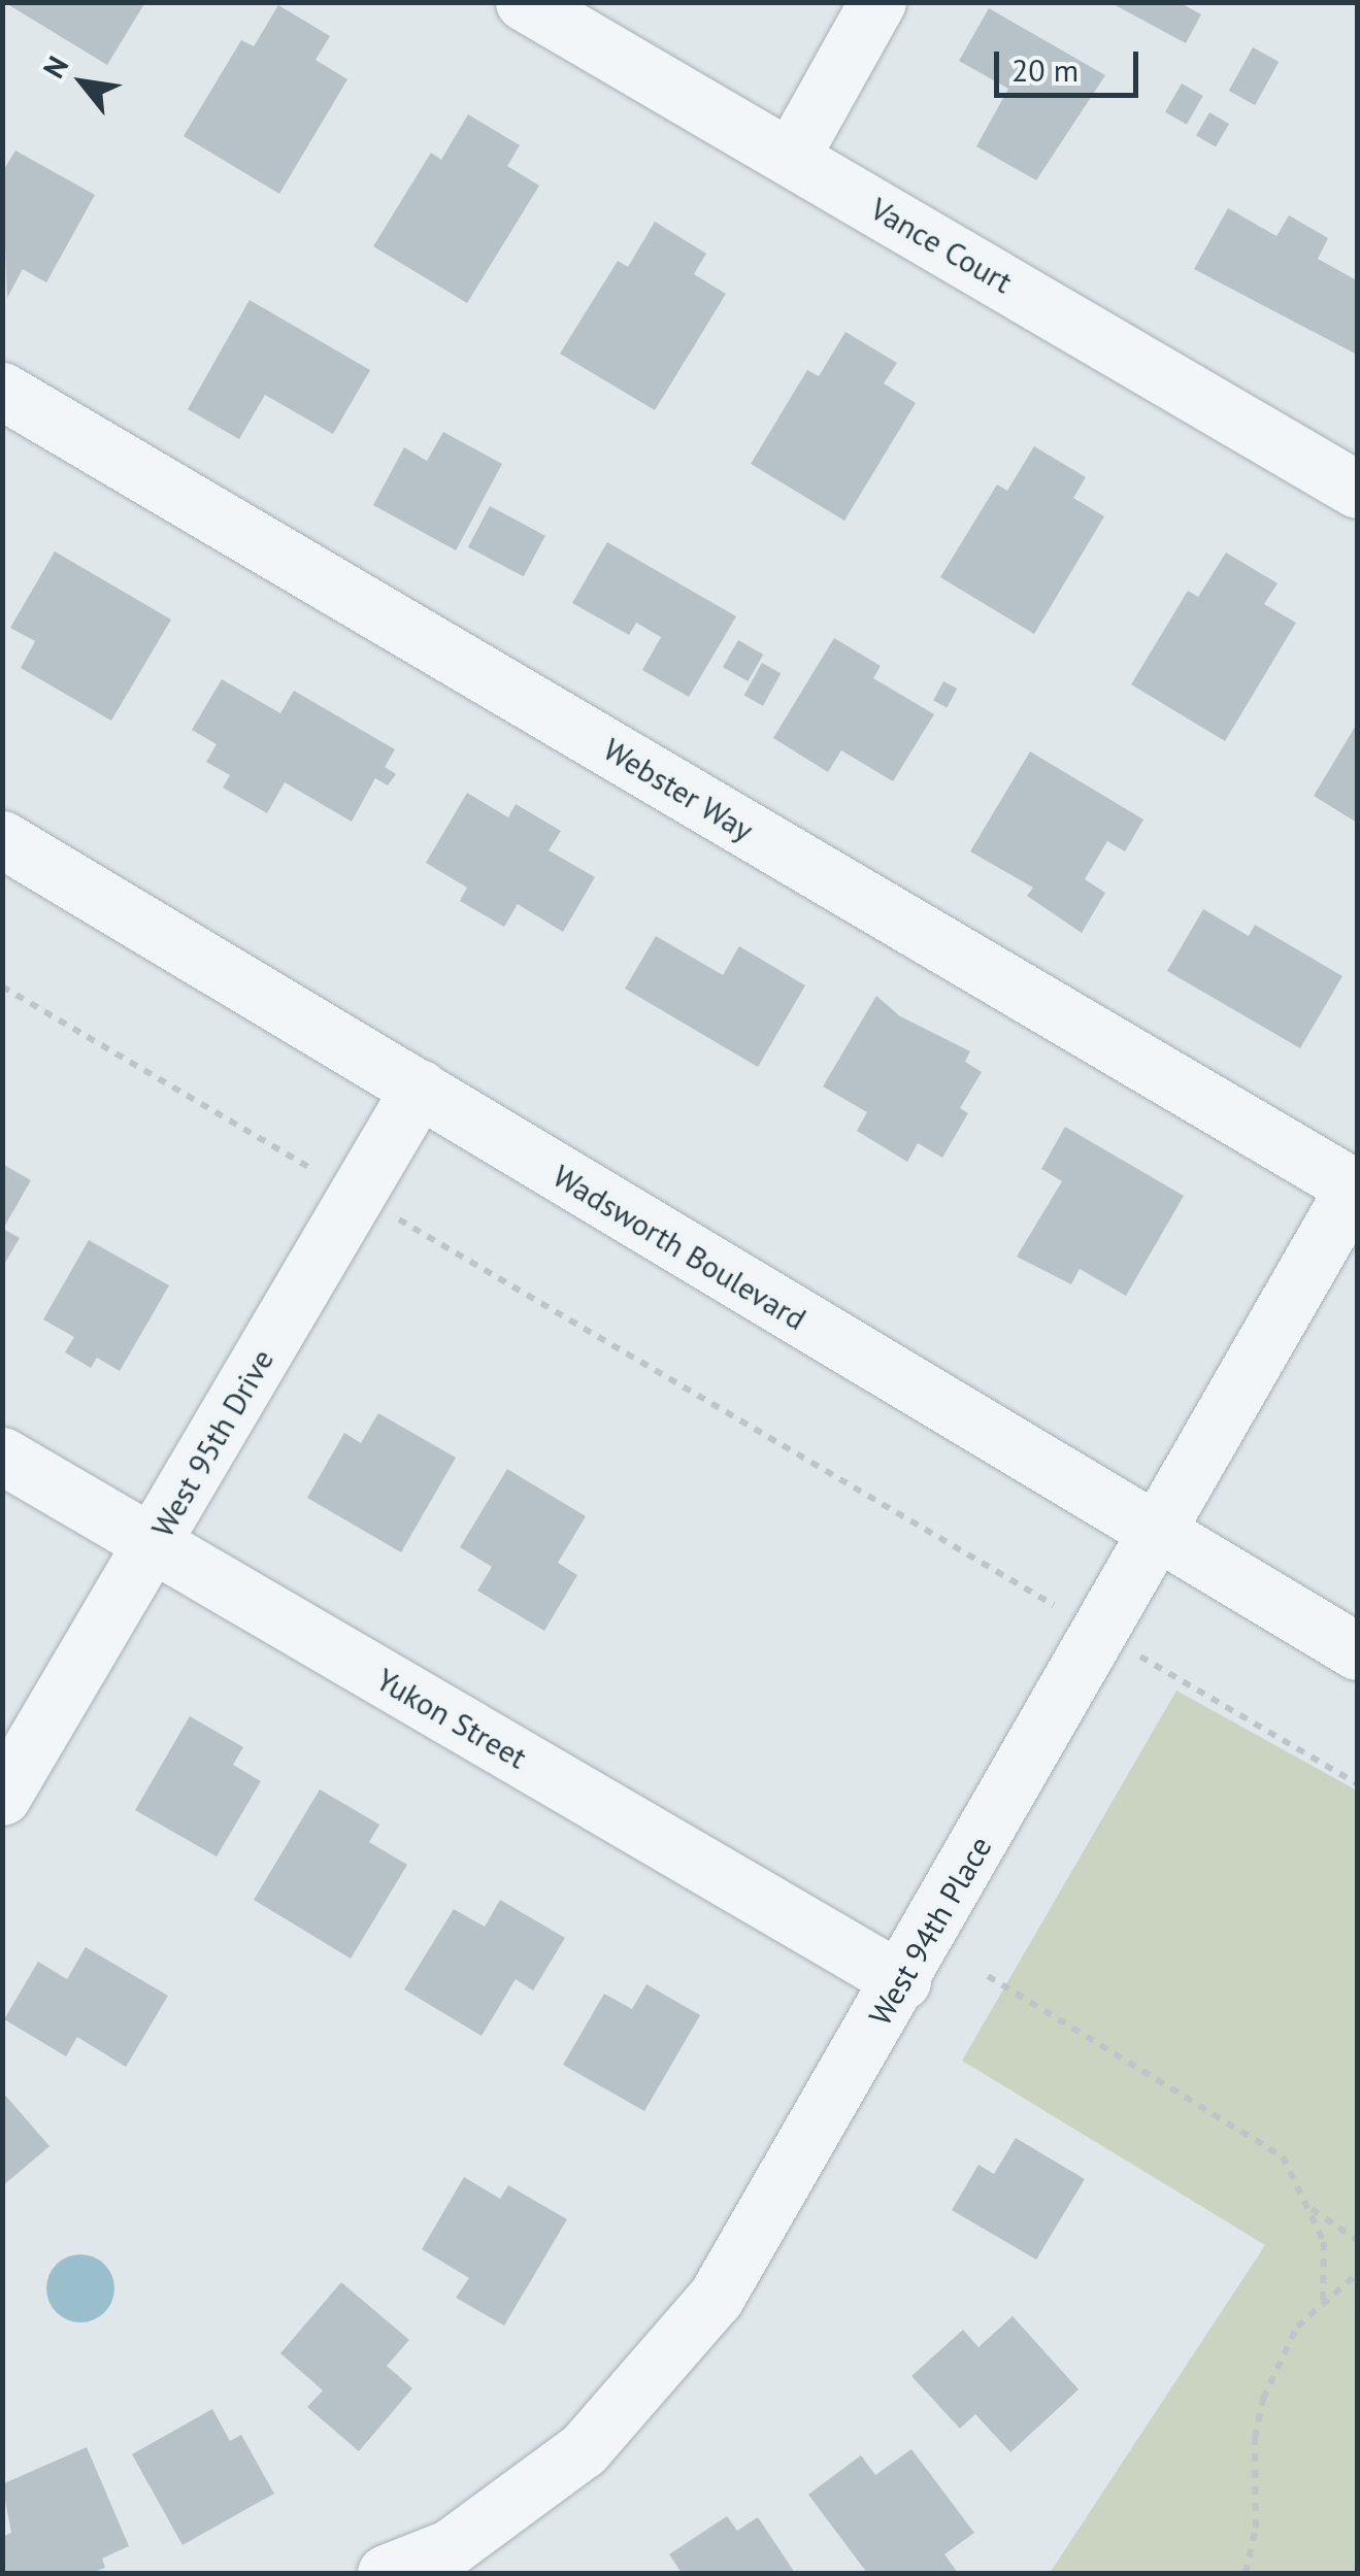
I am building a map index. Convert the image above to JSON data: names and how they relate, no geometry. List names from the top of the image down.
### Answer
{
  "streets": {
    "street": [
      "Vance Court",
      "Webster Way",
      "Wadsworth Boulevard",
      "West 95th Drive",
      "Yukon Street",
      "West 94th Place"
    ]
  },
  "crossings": [
    ["Webster Way", "West 94th Place"],
    ["Wadsworth Boulevard", "West 95th Drive"],
    ["Wadsworth Boulevard", "West 94th Place"],
    ["West 95th Drive", "Yukon Street"],
    ["Yukon Street", "West 94th Place"]
  ],
  "scale_bar": "20 m",
  "north": "top left"
}
